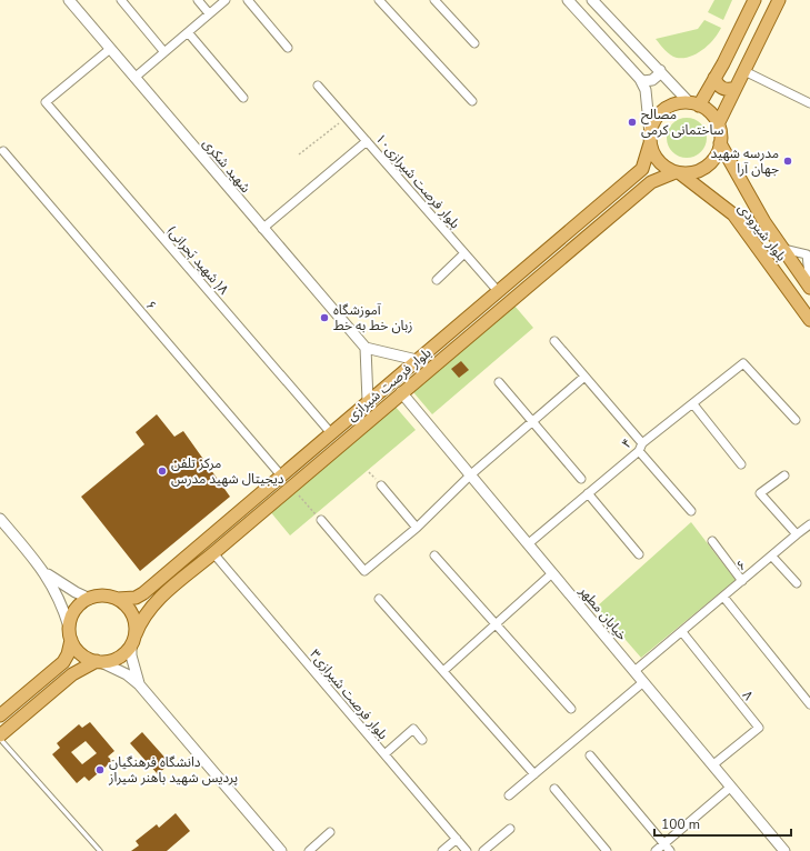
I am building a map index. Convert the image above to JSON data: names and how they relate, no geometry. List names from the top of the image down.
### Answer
{
  "streets": {
    "main road": ["بلوار شیرودی", "بلوار فرصت شیرازی"],
    "street": [
      "شهید شکری",
      "بلوار فرصت شیرازی۱۰",
      "(شهید بَحرانی )۸",
      "۶",
      "۴",
      "خیابان مطهر",
      "۳بلوار فرصت شیرازی",
      "۸"
    ]
  },
  "crossings": [
    ["شهید شکری", "(شهید بَحرانی )۸"],
    ["بلوار فرصت شیرازی۱۰", "بلوار فرصت شیرازی"],
    ["بلوار شیرودی", "بلوار فرصت شیرازی"],
    ["(شهید بَحرانی )۸", "بلوار فرصت شیرازی"],
    ["۶", "بلوار فرصت شیرازی"],
    ["۶", "خیابان مطهر"],
    ["۶", "۸"],
    ["بلوار فرصت شیرازی", "خیابان مطهر"],
    ["بلوار فرصت شیرازی", "۳بلوار فرصت شیرازی"],
    ["۴", "خیابان مطهر"],
    ["خیابان مطهر", "۸"]
  ],
  "places": [
    "مصالح ساختمانی کرمی",
    "مدرسه شهید جهان آرا",
    "آموزشگاه زبان خط به خط",
    "مرکز تلفن دیجیتال شهید مدرس",
    "دانشگاه فرهنگیان پردیس شهید باهنر شیراز"
  ],
  "scale_bar": "100 m"
}
